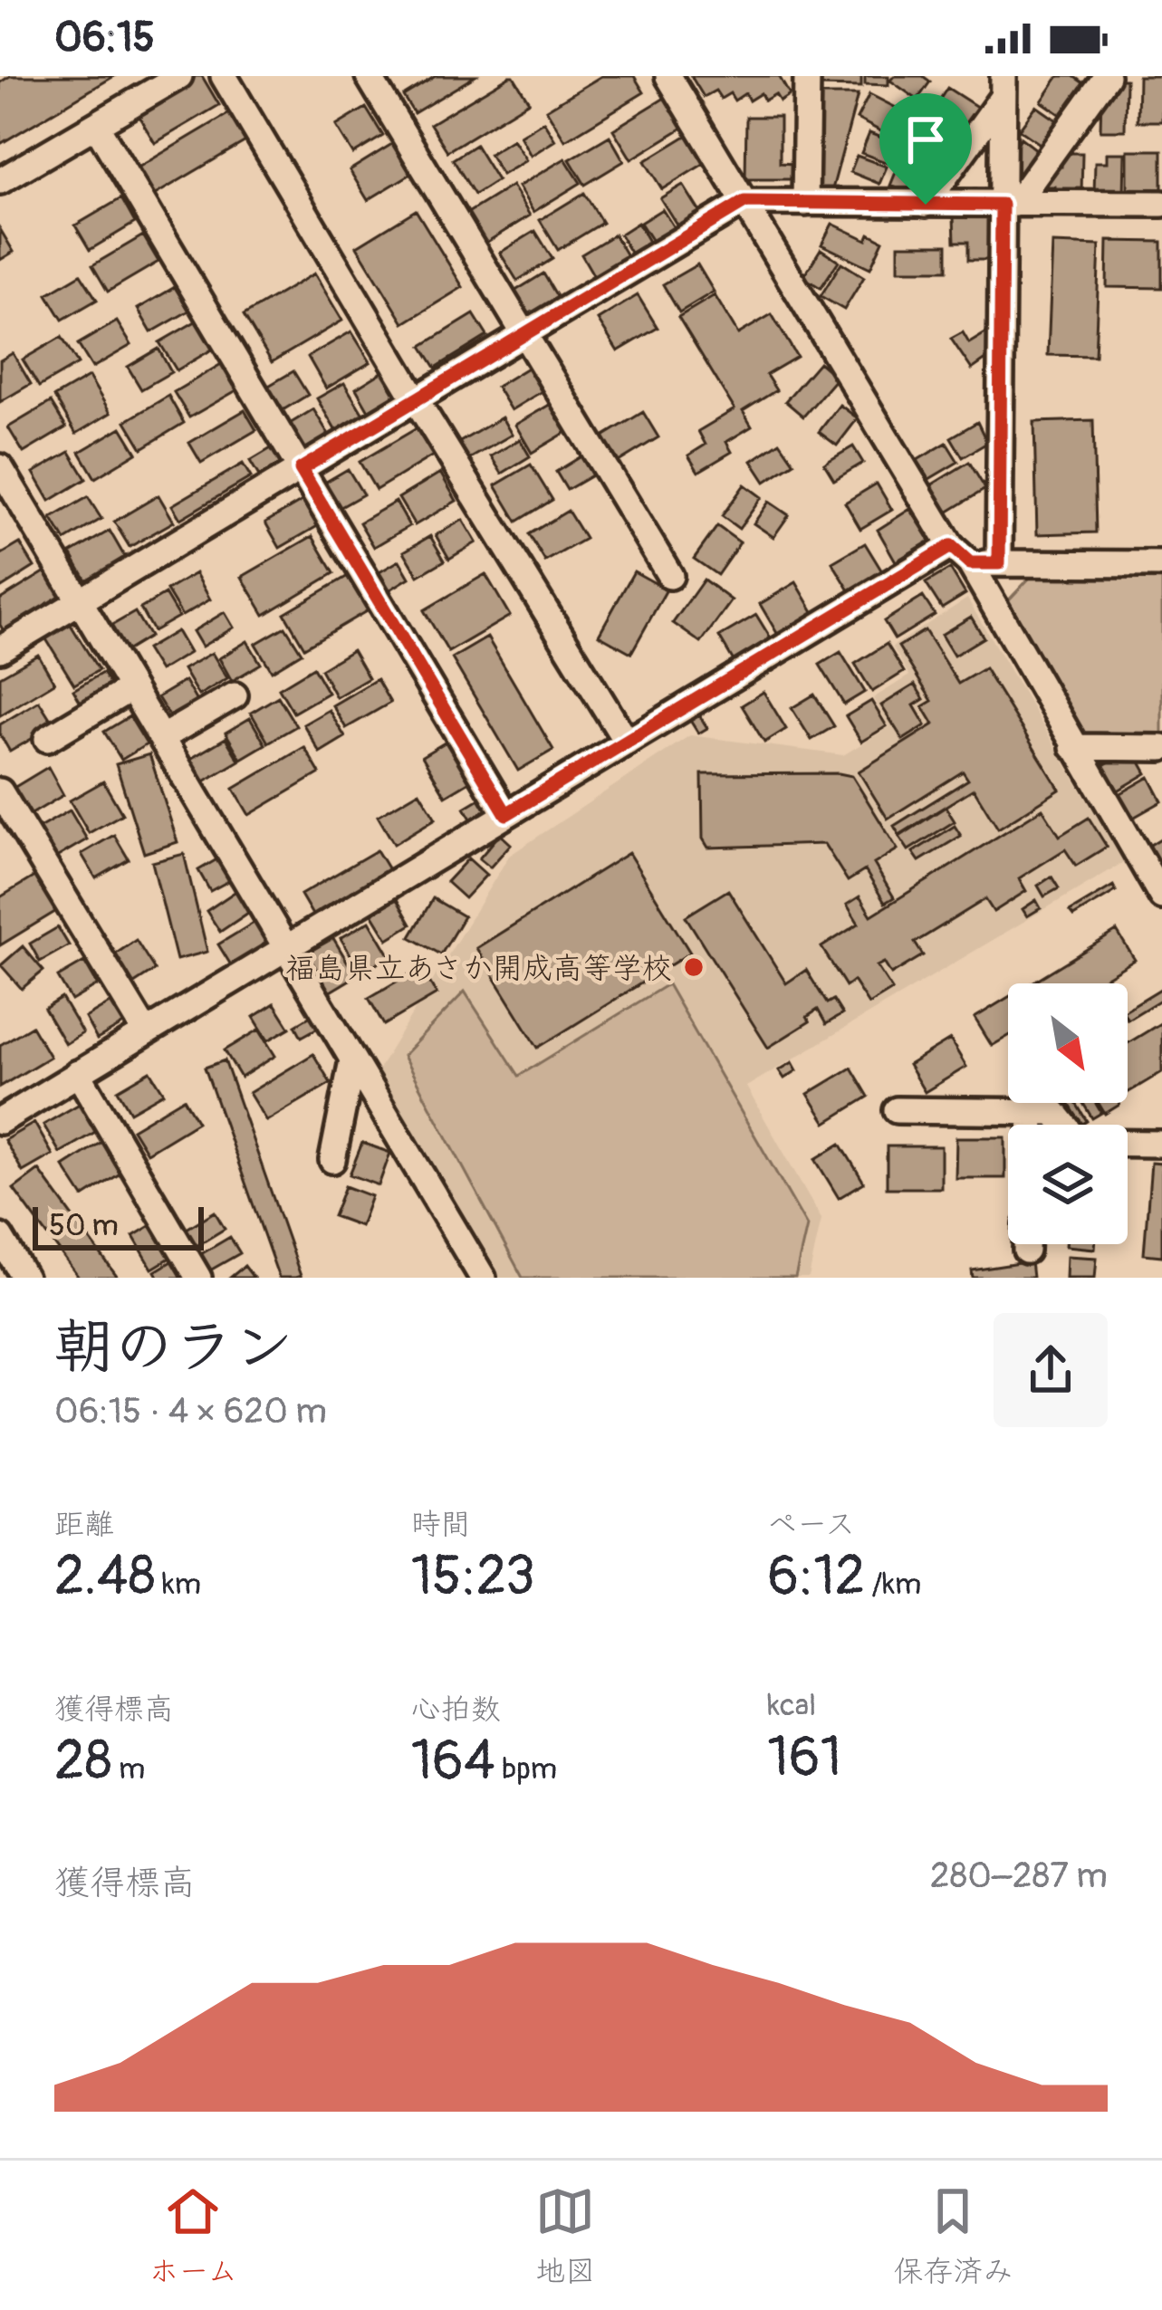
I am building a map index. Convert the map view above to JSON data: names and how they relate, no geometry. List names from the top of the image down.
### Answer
{
  "places": ["福島県立あさか開成高等学校"],
  "scale_bar": "50 m",
  "north": "bottom right",
  "page": {
    "status": "06:15",
    "scale": "50 m",
    "heading": ["朝のラン", "06:15 · 4 × 620 m"],
    "stats": [
      ["距離", "2.48 km"],
      ["時間", "15:23"],
      ["ペース", "6:12 /km"],
      ["獲得標高", "28 m"],
      ["心拍数", "164 bpm"],
      ["kcal", "161"]
    ],
    "chart": ["獲得標高", "280–287 m"],
    "tabs": ["ホーム", "地図", "保存済み"]
  }
}
